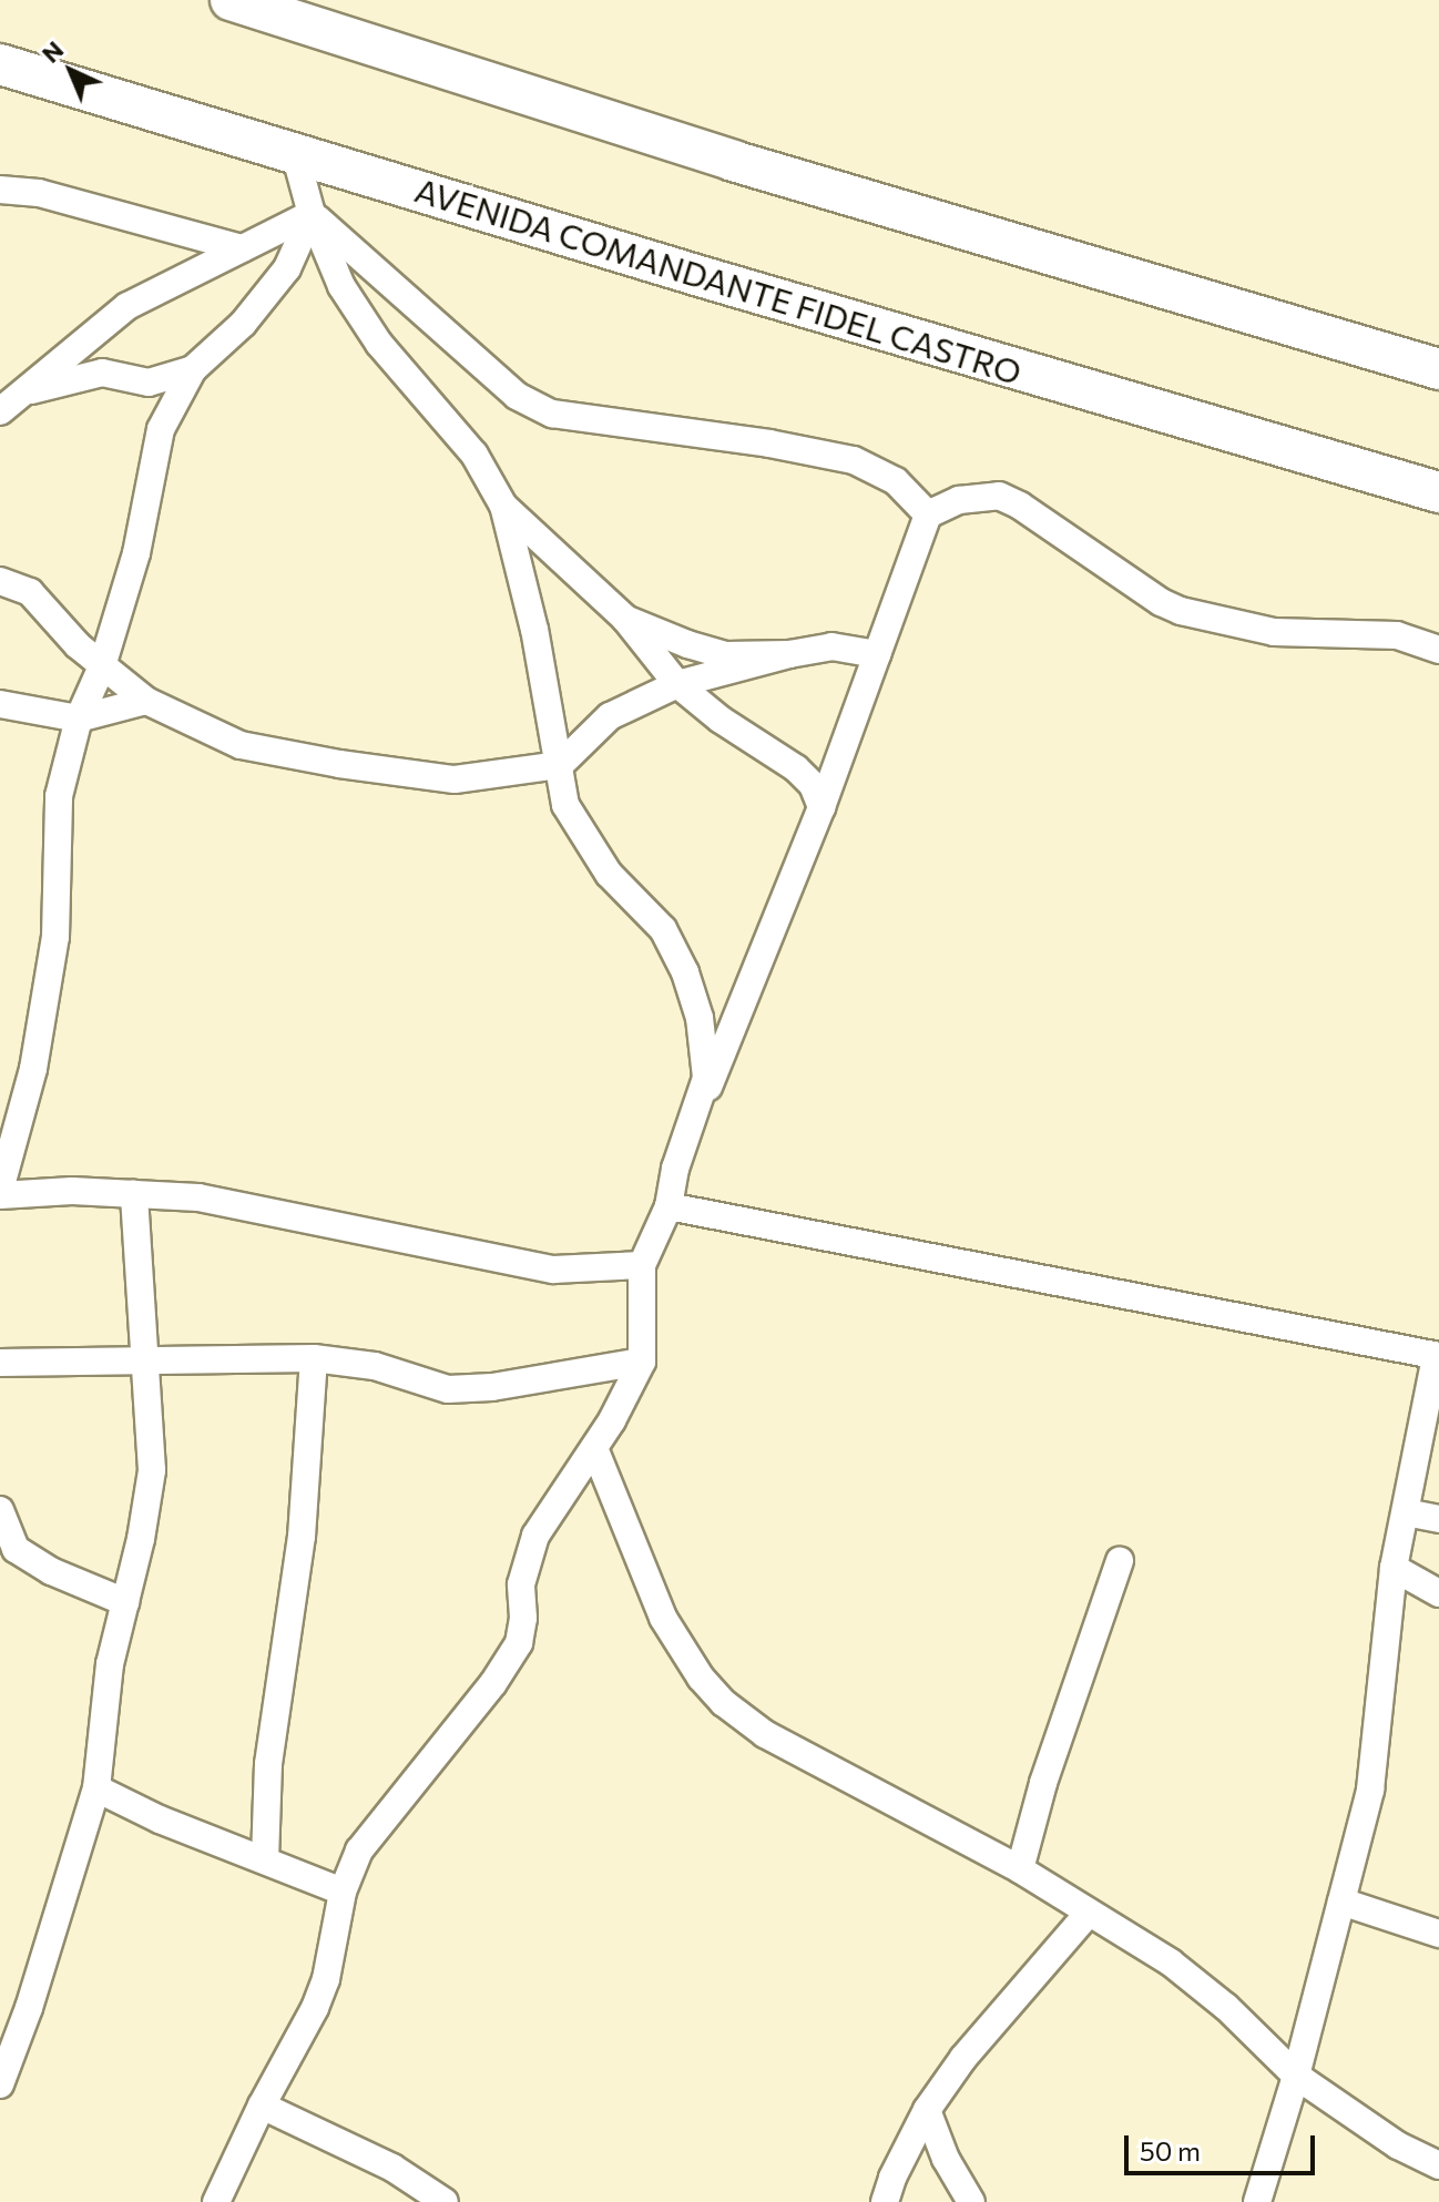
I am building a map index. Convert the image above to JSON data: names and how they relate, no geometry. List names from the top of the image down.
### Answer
{
  "streets": {
    "highway": ["AVENIDA COMANDANTE FIDEL CASTRO"]
  },
  "scale_bar": "50 m",
  "north": "top left"
}
